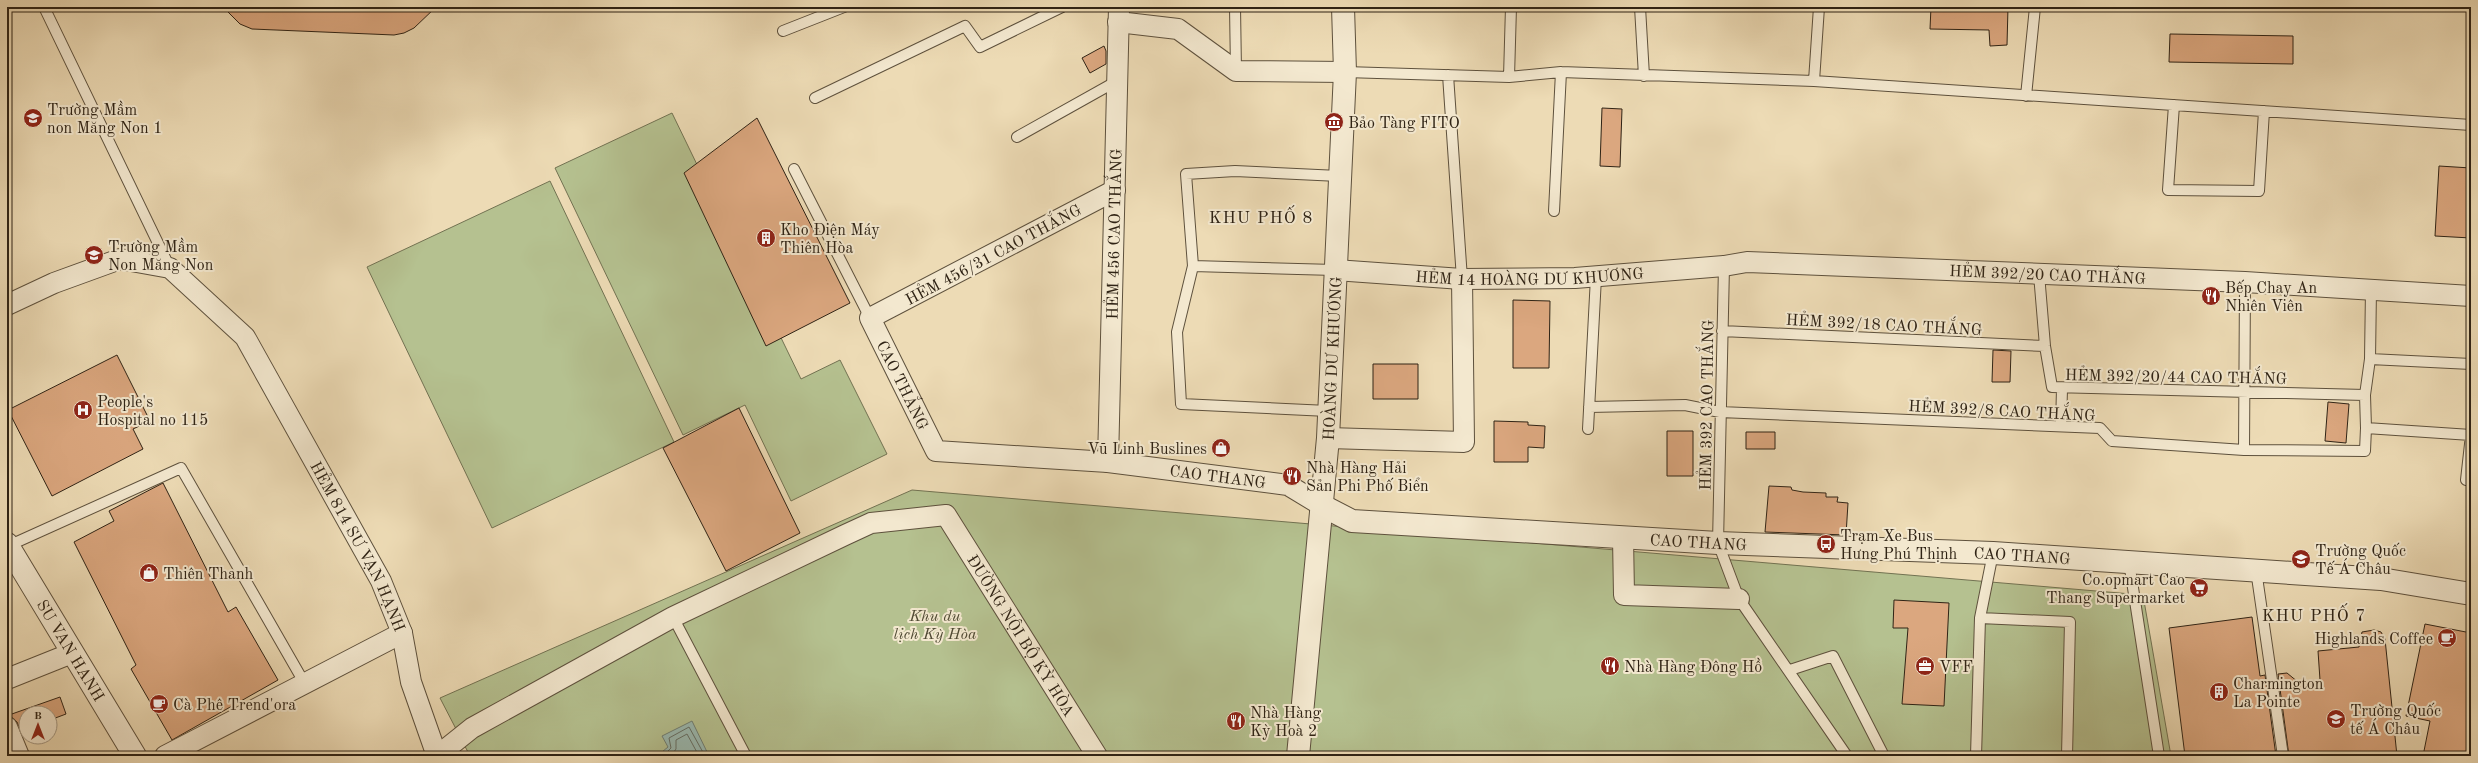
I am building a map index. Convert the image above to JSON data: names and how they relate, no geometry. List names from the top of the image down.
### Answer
{
  "streets": {
    "street": [
      "HẺM 456 CAO THẮNG",
      "HẺM 456/31 CAO THẮNG",
      "HẺM 14 HOÀNG DƯ KHƯƠNG",
      "HẺM 392/20 CAO THẮNG",
      "HOÀNG DƯ KHƯƠNG",
      "CAO THANG",
      "HẺM 814 SƯ VẠN HẠNH",
      "ĐƯỜNG NỘI BỘ KỲ HÒA",
      "SU VAN HANH"
    ],
    "lane": [
      "HẺM 392/18 CAO THẮNG",
      "HẺM 392/20/44 CAO THẮNG",
      "HẺM 392 CAO THẮNG",
      "HẺM 392/8 CAO THẮNG"
    ]
  },
  "crossings": [
    ["HẺM 456 CAO THẮNG", "HẺM 456/31 CAO THẮNG"],
    ["HẺM 456 CAO THẮNG", "CAO THANG"],
    ["HẺM 456/31 CAO THẮNG", "CAO THANG"],
    ["HẺM 14 HOÀNG DƯ KHƯƠNG", "HẺM 392/20 CAO THẮNG"],
    ["HẺM 14 HOÀNG DƯ KHƯƠNG", "HOÀNG DƯ KHƯƠNG"],
    ["HẺM 14 HOÀNG DƯ KHƯƠNG", "HẺM 392 CAO THẮNG"],
    ["HẺM 392/20 CAO THẮNG", "HẺM 392/20/44 CAO THẮNG"],
    ["HẺM 392/20 CAO THẮNG", "HẺM 392 CAO THẮNG"],
    ["HẺM 392/18 CAO THẮNG", "HẺM 392/20/44 CAO THẮNG"],
    ["HẺM 392/18 CAO THẮNG", "HẺM 392 CAO THẮNG"],
    ["HOÀNG DƯ KHƯƠNG", "CAO THANG"],
    ["HẺM 392 CAO THẮNG", "HẺM 392/8 CAO THẮNG"],
    ["HẺM 392 CAO THẮNG", "CAO THANG"]
  ],
  "districts": ["KHU PHỐ 8", "KHU PHỐ 7"],
  "parks": ["Khu du lịch Kỳ Hòa"],
  "places": {
    "school or university": [
      "Trường Mầm non Măng Non 1",
      "Trường Mầm Non Măng Non",
      "Trường Quốc Tế Á Châu",
      "Trường Quốc tế Á Châu"
    ],
    "museum": ["Bảo Tàng FITO"],
    "building": ["Kho Điện Máy Thiên Hòa", "Charmington La Pointe"],
    "restaurant": [
      "Bếp Chay An Nhiên Viên",
      "Nhà Hàng Hải Sản Phi Phố Biển",
      "Nhà Hàng Đông Hồ",
      "Nhà Hàng Kỳ Hoà 2"
    ],
    "hospital": ["People's Hospital no 115"],
    "shop": ["Vũ Linh Buslines", "Thiên Thanh"],
    "bus stop": ["Trạm Xe Bus Hưng Phú Thịnh"],
    "supermarket": ["Co.opmart Cao Thang Supermarket"],
    "cafe": ["Highlands Coffee", "Cà Phê Trend'ora"],
    "office": ["VFF"]
  },
  "north": "top"
}
